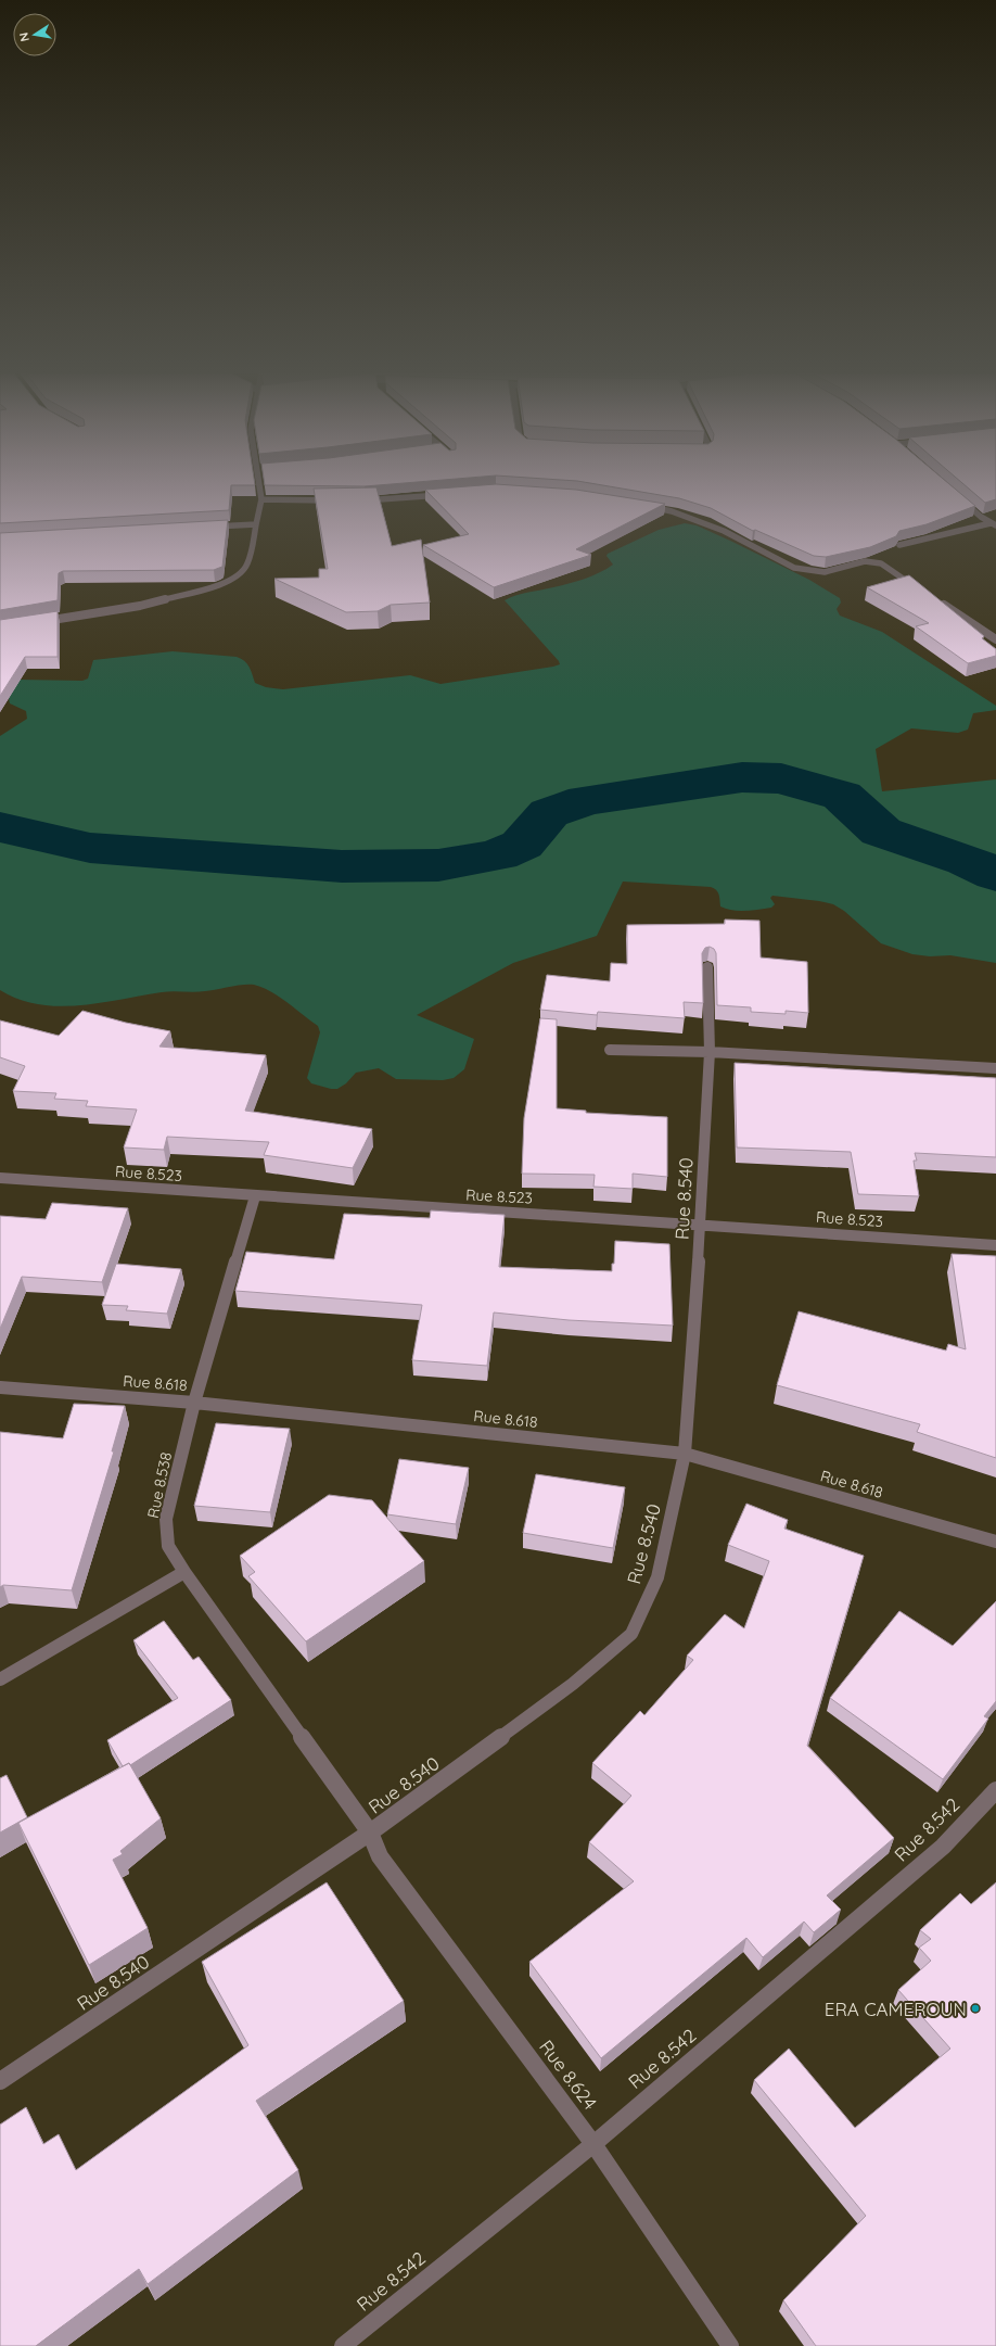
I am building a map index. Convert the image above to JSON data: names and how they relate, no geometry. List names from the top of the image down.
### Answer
{
  "streets": {
    "street": [
      "Rue 8.523",
      "Rue 8.540",
      "Rue 8.618",
      "Rue 8.538",
      "Rue 8.542",
      "Rue 8.624"
    ]
  },
  "crossings": [
    ["Rue 8.523", "Rue 8.540"],
    ["Rue 8.523", "Rue 8.538"],
    ["Rue 8.540", "Rue 8.618"],
    ["Rue 8.540", "Rue 8.538"],
    ["Rue 8.540", "Rue 8.624"],
    ["Rue 8.618", "Rue 8.538"],
    ["Rue 8.538", "Rue 8.624"],
    ["Rue 8.542", "Rue 8.624"]
  ],
  "places": ["ERA CAMEROUN"],
  "north": "left"
}
